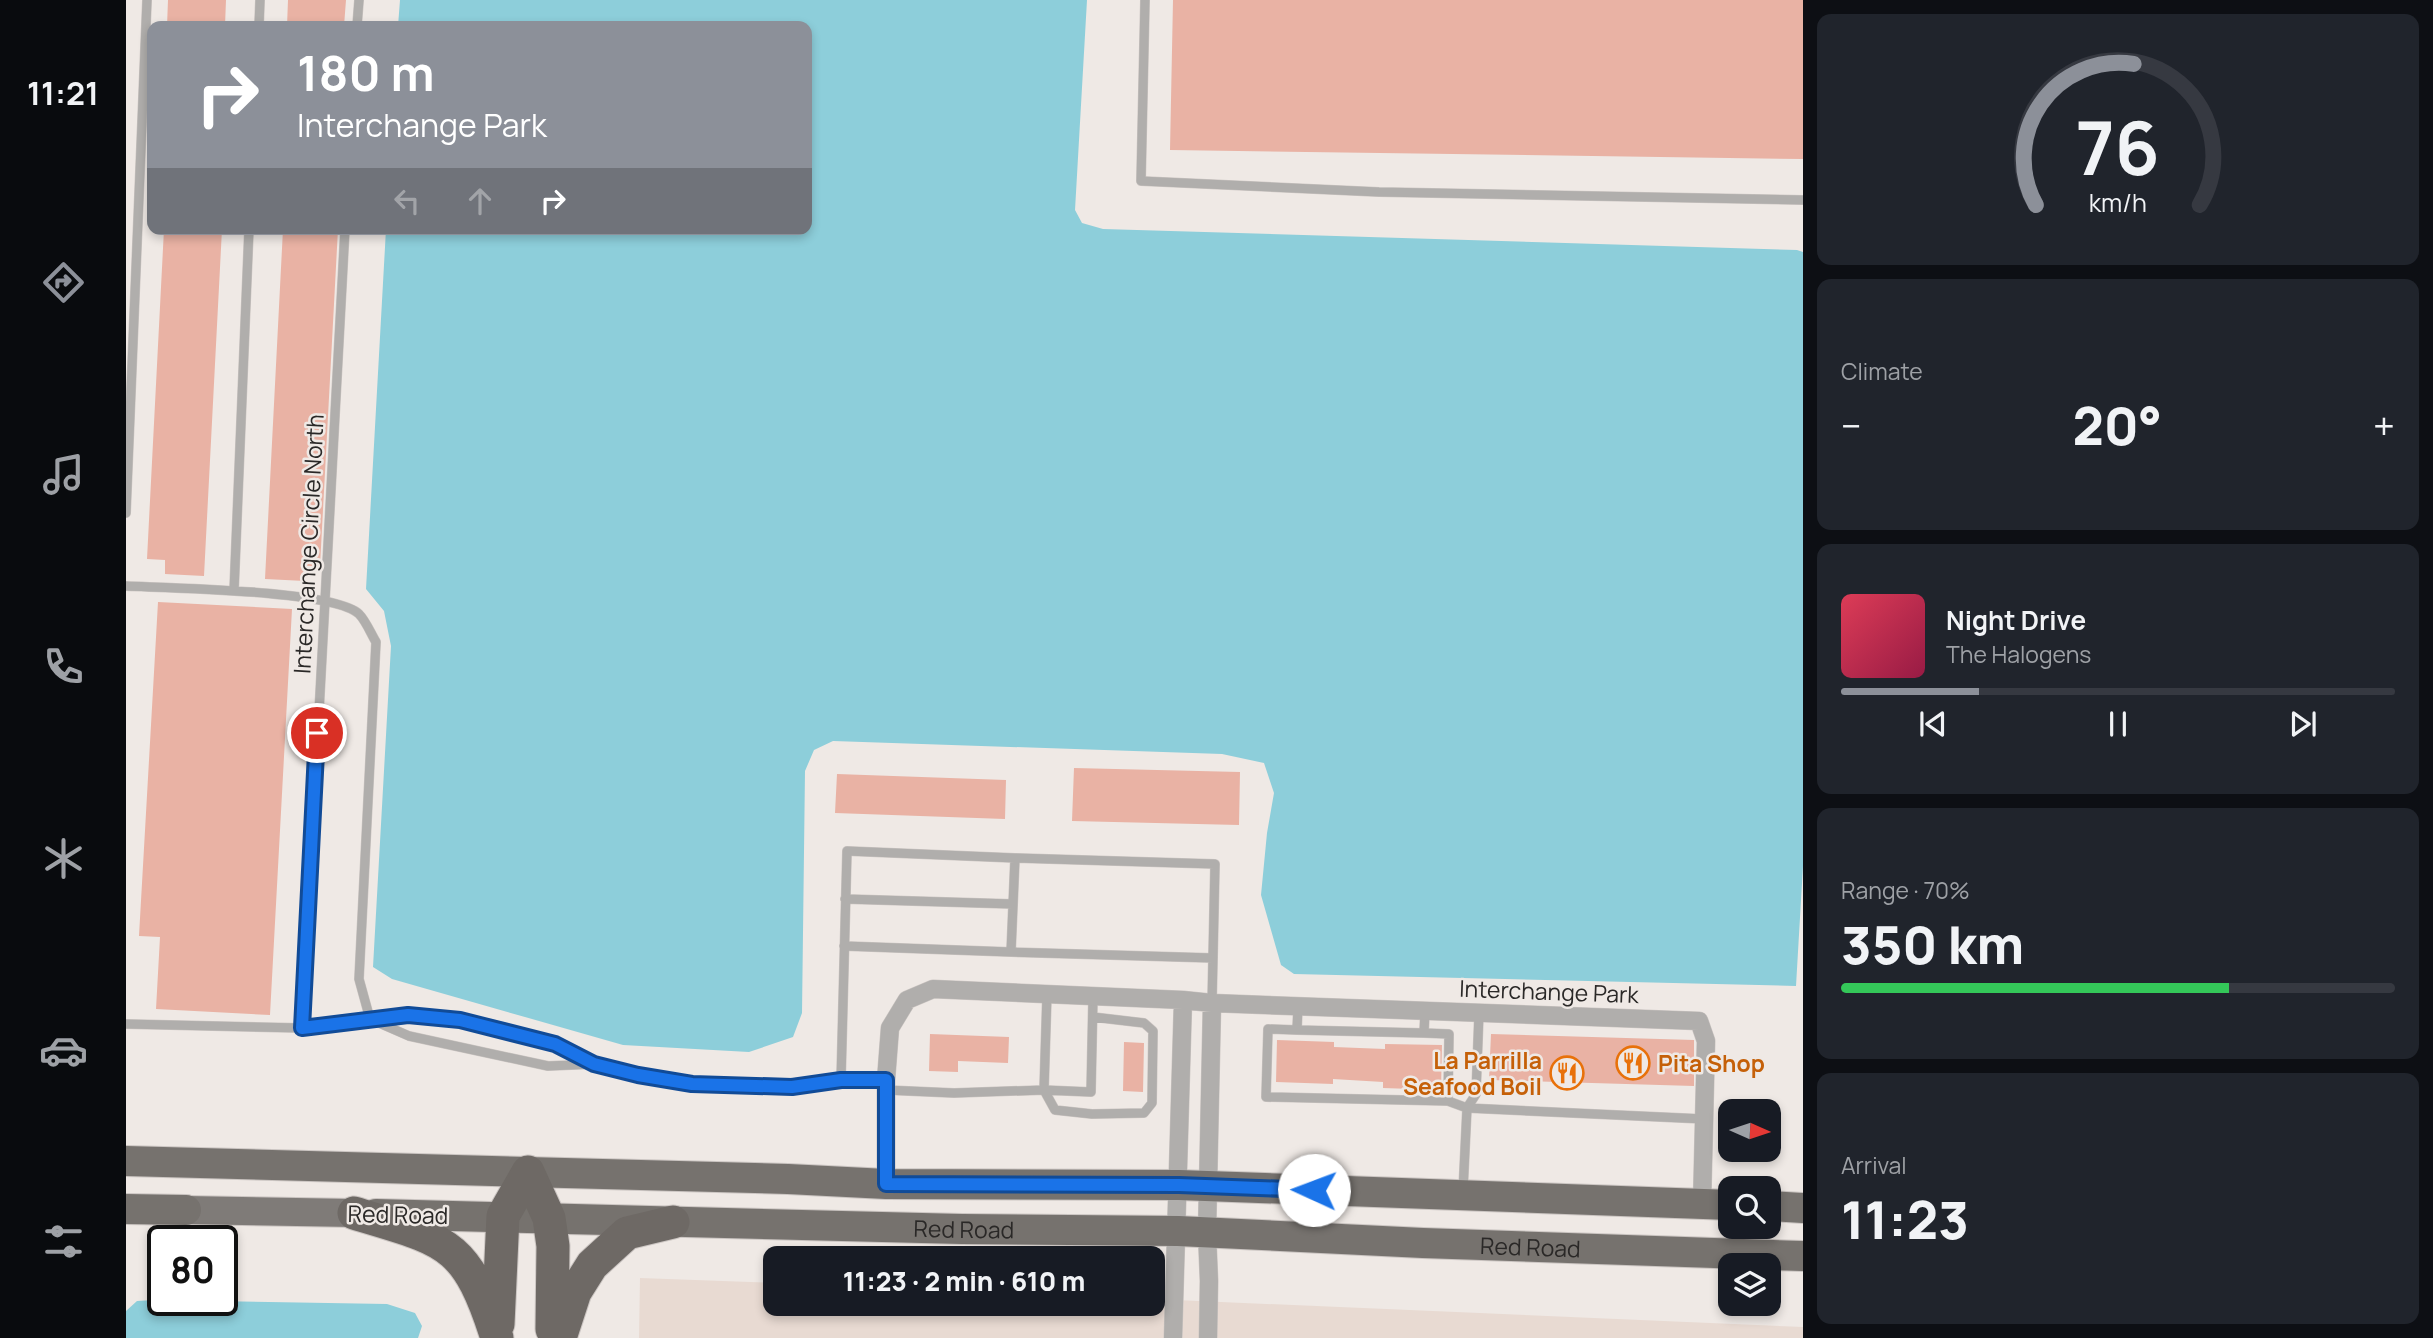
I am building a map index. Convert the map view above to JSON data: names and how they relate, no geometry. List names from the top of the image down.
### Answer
{
  "streets": {
    "highway": ["Red Road"],
    "street": ["Interchange Park"],
    "lane": ["Interchange Circle North"]
  },
  "crossings": [
    ["Interchange Park", "Red Road"]
  ],
  "places": {
    "restaurant": ["Pita Shop", "La Parrilla Seafood Boil"]
  },
  "north": "right",
  "page": {
    "tabs": "11:21",
    "turn": ["180 m", "Interchange Park"],
    "tile": [
      "Climate",
      ["Range · 70%", "350 km"],
      ["Arrival", "11:23"]
    ],
    "heat": ["−", "20°", "+"],
    "song": ["Night Drive", "The Halogens"],
    "limit": "80",
    "trip": "11:23 · 2 min · 610 m",
    "gauge": ["76", "km/h"]
  }
}
